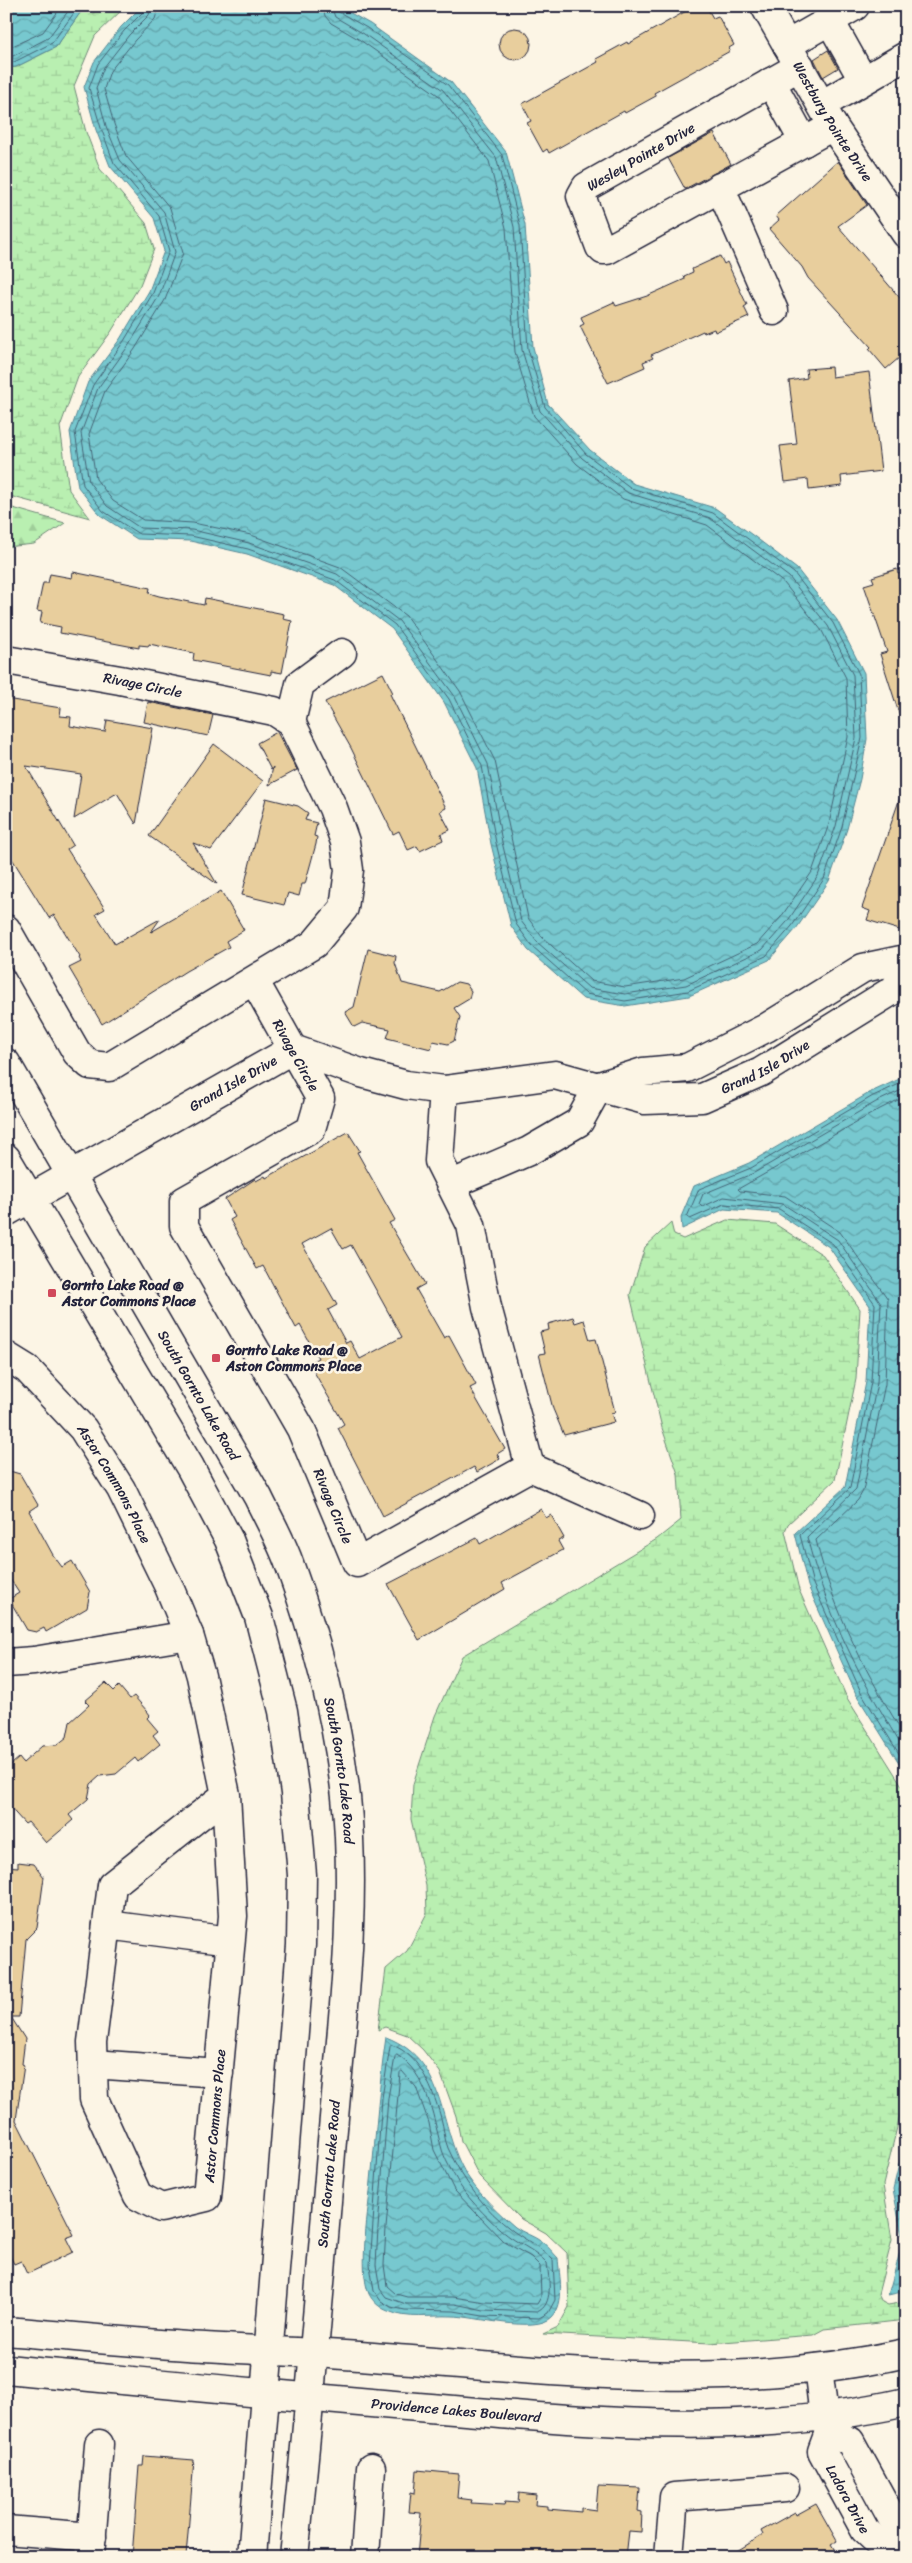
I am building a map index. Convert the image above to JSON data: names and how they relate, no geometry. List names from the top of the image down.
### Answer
{
  "streets": {
    "street": [
      "Westbury Pointe Drive",
      "Wesley Pointe Drive",
      "Rivage Circle",
      "Grand Isle Drive",
      "South Gornto Lake Road",
      "Astor Commons Place",
      "Providence Lakes Boulevard",
      "Ladora Drive"
    ]
  },
  "crossings": [
    ["Westbury Pointe Drive", "Wesley Pointe Drive"],
    ["Rivage Circle", "Grand Isle Drive"],
    ["Grand Isle Drive", "South Gornto Lake Road"],
    ["South Gornto Lake Road", "Providence Lakes Boulevard"],
    ["Providence Lakes Boulevard", "Ladora Drive"]
  ],
  "places": {
    "transit": ["Gornto Lake Road @ Astor Commons Place", "Gornto Lake Road @ Aston Commons Place"]
  }
}
